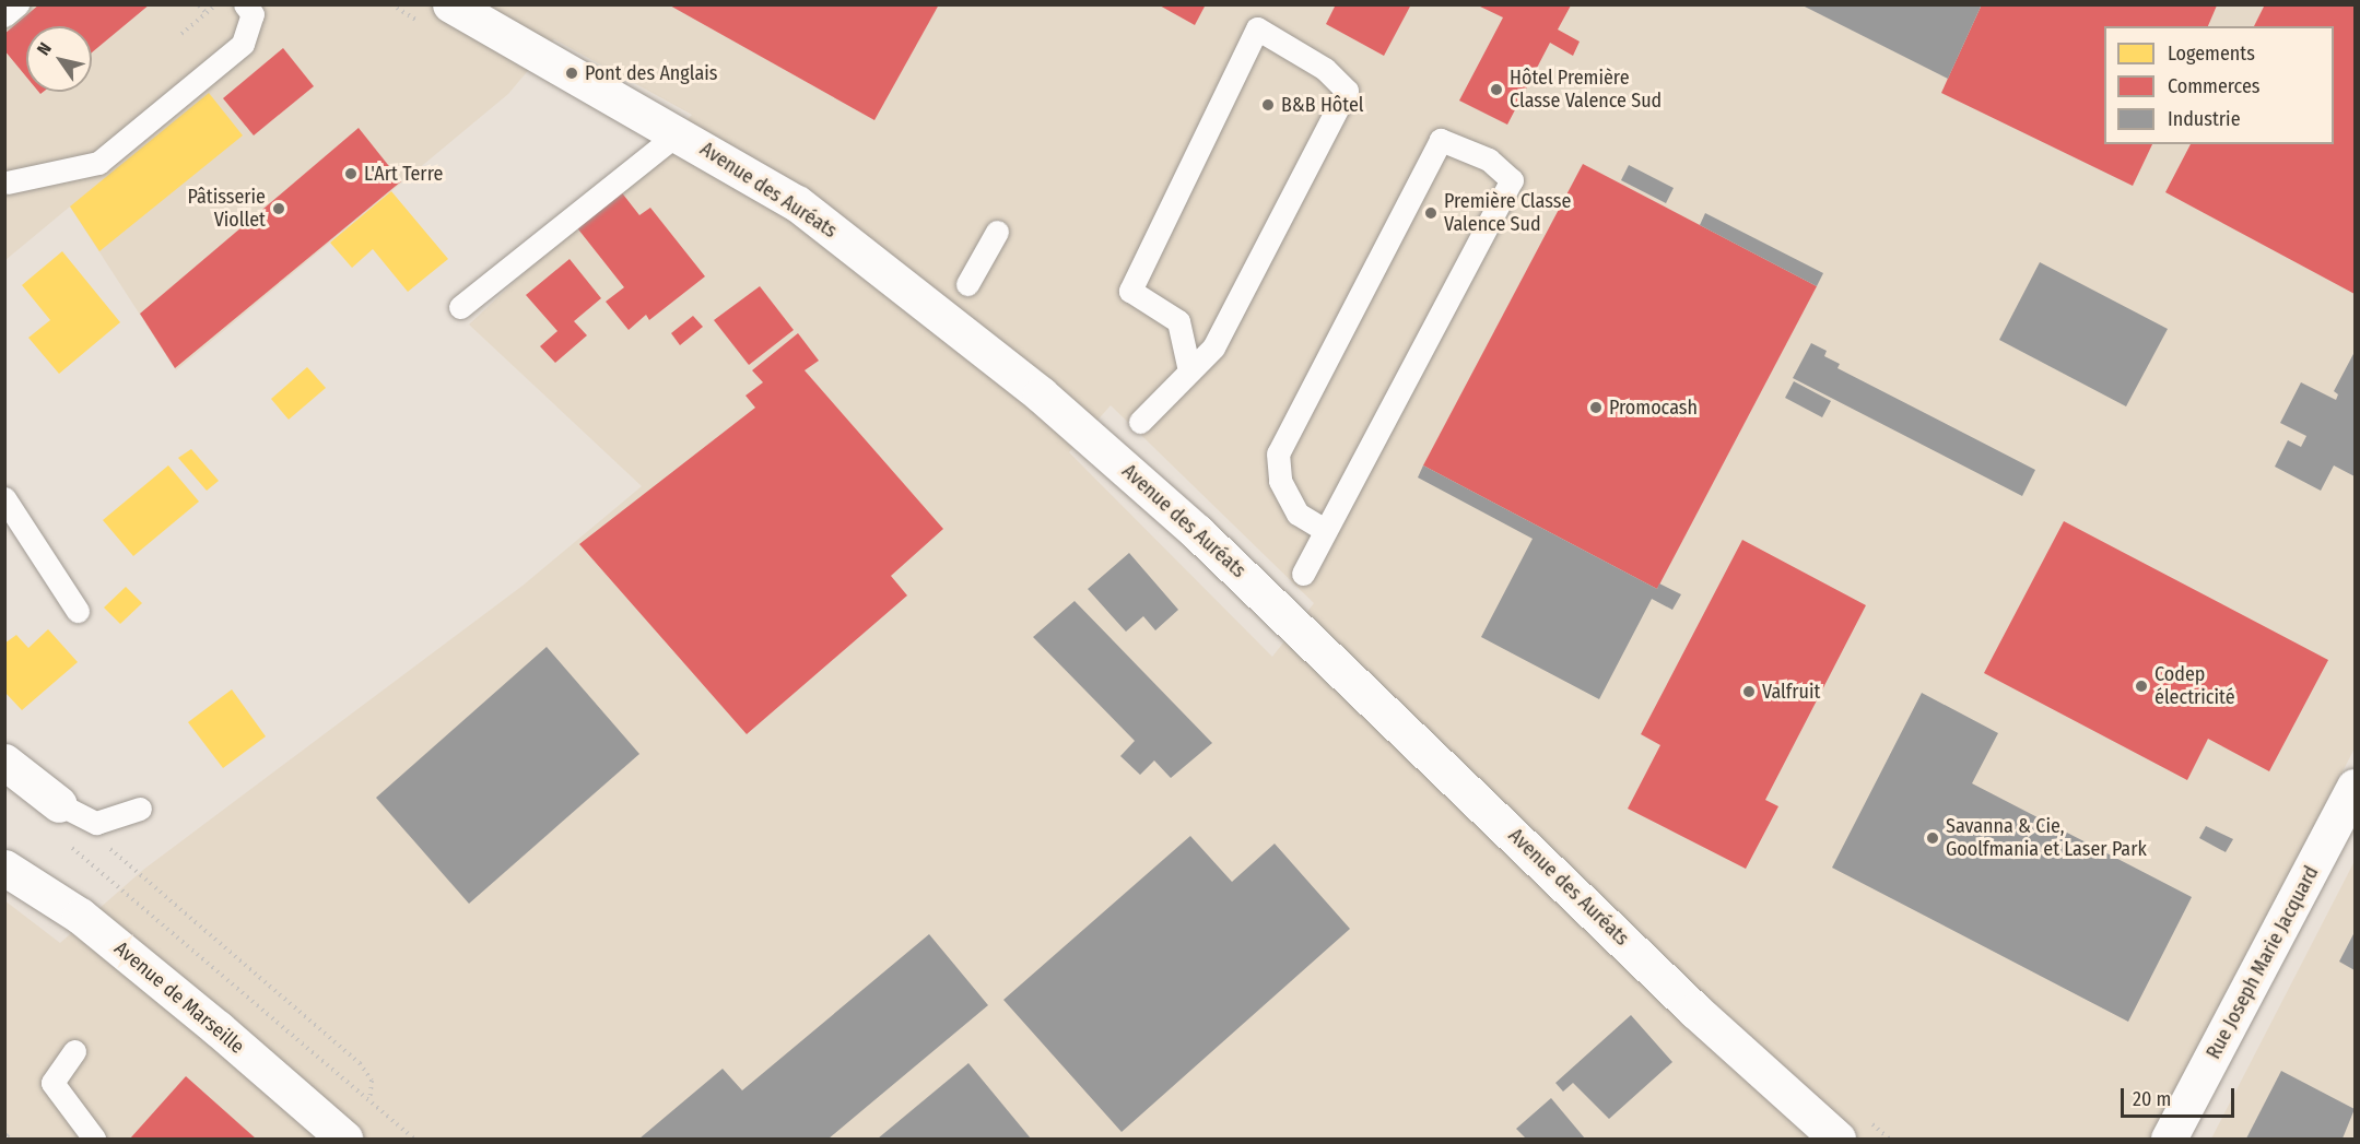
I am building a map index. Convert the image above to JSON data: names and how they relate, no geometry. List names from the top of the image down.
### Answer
{
  "streets": {
    "street": ["Avenue des Auréats", "Rue Joseph Marie Jacquard", "Avenue de Marseille"]
  },
  "places": [
    "Pont des Anglais",
    "Hôtel Première Classe Valence Sud",
    "B&B Hôtel",
    "L'Art Terre",
    "Pâtisserie Viollet",
    "Première Classe Valence Sud",
    "Promocash",
    "Codep électricité",
    "Valfruit",
    "Savanna & Cie, Goolfmania et Laser Park"
  ],
  "legend": ["Logements", "Commerces", "Industrie"],
  "scale_bar": "20 m",
  "north": "top left"
}
